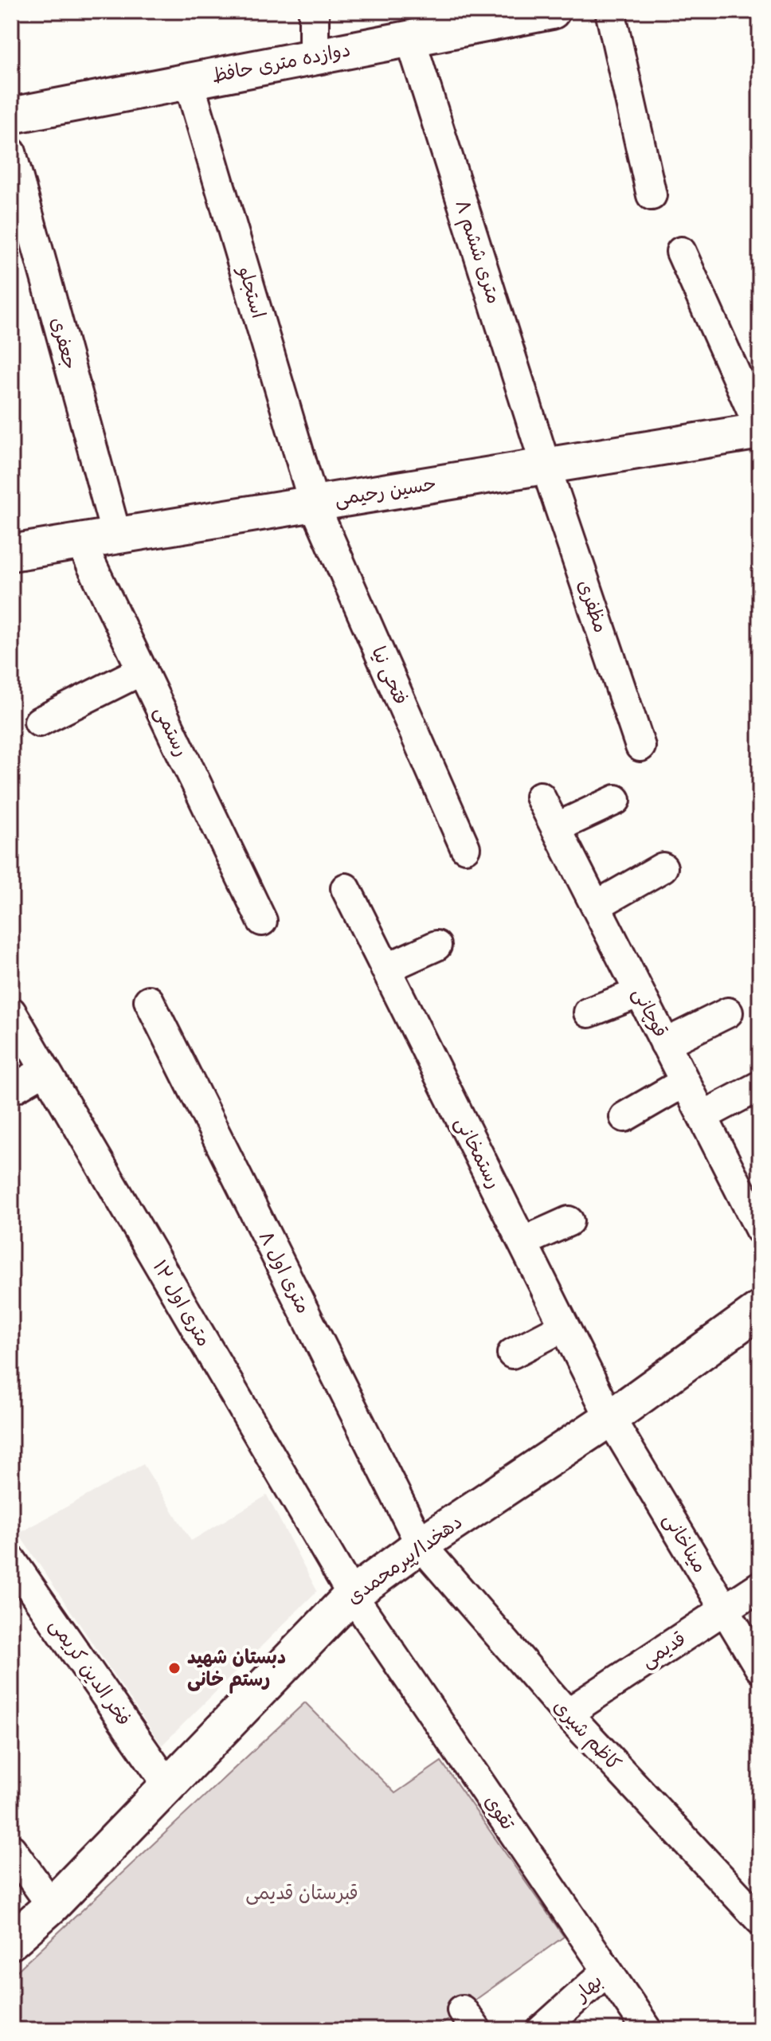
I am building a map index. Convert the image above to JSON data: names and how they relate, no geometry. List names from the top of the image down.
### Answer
{
  "streets": {
    "street": [
      "دوازده متری حافظ",
      "۸ متری ششم",
      "استجلو",
      "جعفری",
      "حسین رحیمی",
      "مظفری",
      "فتحی نیا",
      "رستمی",
      "قوچانی",
      "رستمخانی",
      "۸ متری اول",
      "۱۲ متری اول",
      "میناخانی",
      "دهخدا/پیرمحمدی",
      "قدیمی",
      "فخر الدین کریمی",
      "کاظم شیری",
      "تقوی",
      "بهار"
    ]
  },
  "crossings": [
    ["دوازده متری حافظ", "۸ متری ششم"],
    ["دوازده متری حافظ", "استجلو"],
    ["۸ متری ششم", "حسین رحیمی"],
    ["۸ متری ششم", "مظفری"],
    ["استجلو", "حسین رحیمی"],
    ["استجلو", "فتحی نیا"],
    ["جعفری", "حسین رحیمی"],
    ["حسین رحیمی", "مظفری"],
    ["حسین رحیمی", "فتحی نیا"],
    ["حسین رحیمی", "رستمی"],
    ["رستمخانی", "میناخانی"],
    ["رستمخانی", "دهخدا/پیرمحمدی"],
    ["۸ متری اول", "دهخدا/پیرمحمدی"],
    ["۸ متری اول", "کاظم شیری"],
    ["۱۲ متری اول", "دهخدا/پیرمحمدی"],
    ["۱۲ متری اول", "تقوی"],
    ["میناخانی", "دهخدا/پیرمحمدی"],
    ["میناخانی", "قدیمی"],
    ["دهخدا/پیرمحمدی", "فخر الدین کریمی"],
    ["دهخدا/پیرمحمدی", "کاظم شیری"],
    ["دهخدا/پیرمحمدی", "تقوی"],
    ["قدیمی", "کاظم شیری"],
    ["تقوی", "بهار"]
  ],
  "parks": ["قبرستان قدیمى"],
  "places": ["دبستان شهید رستم خانی"]
}
